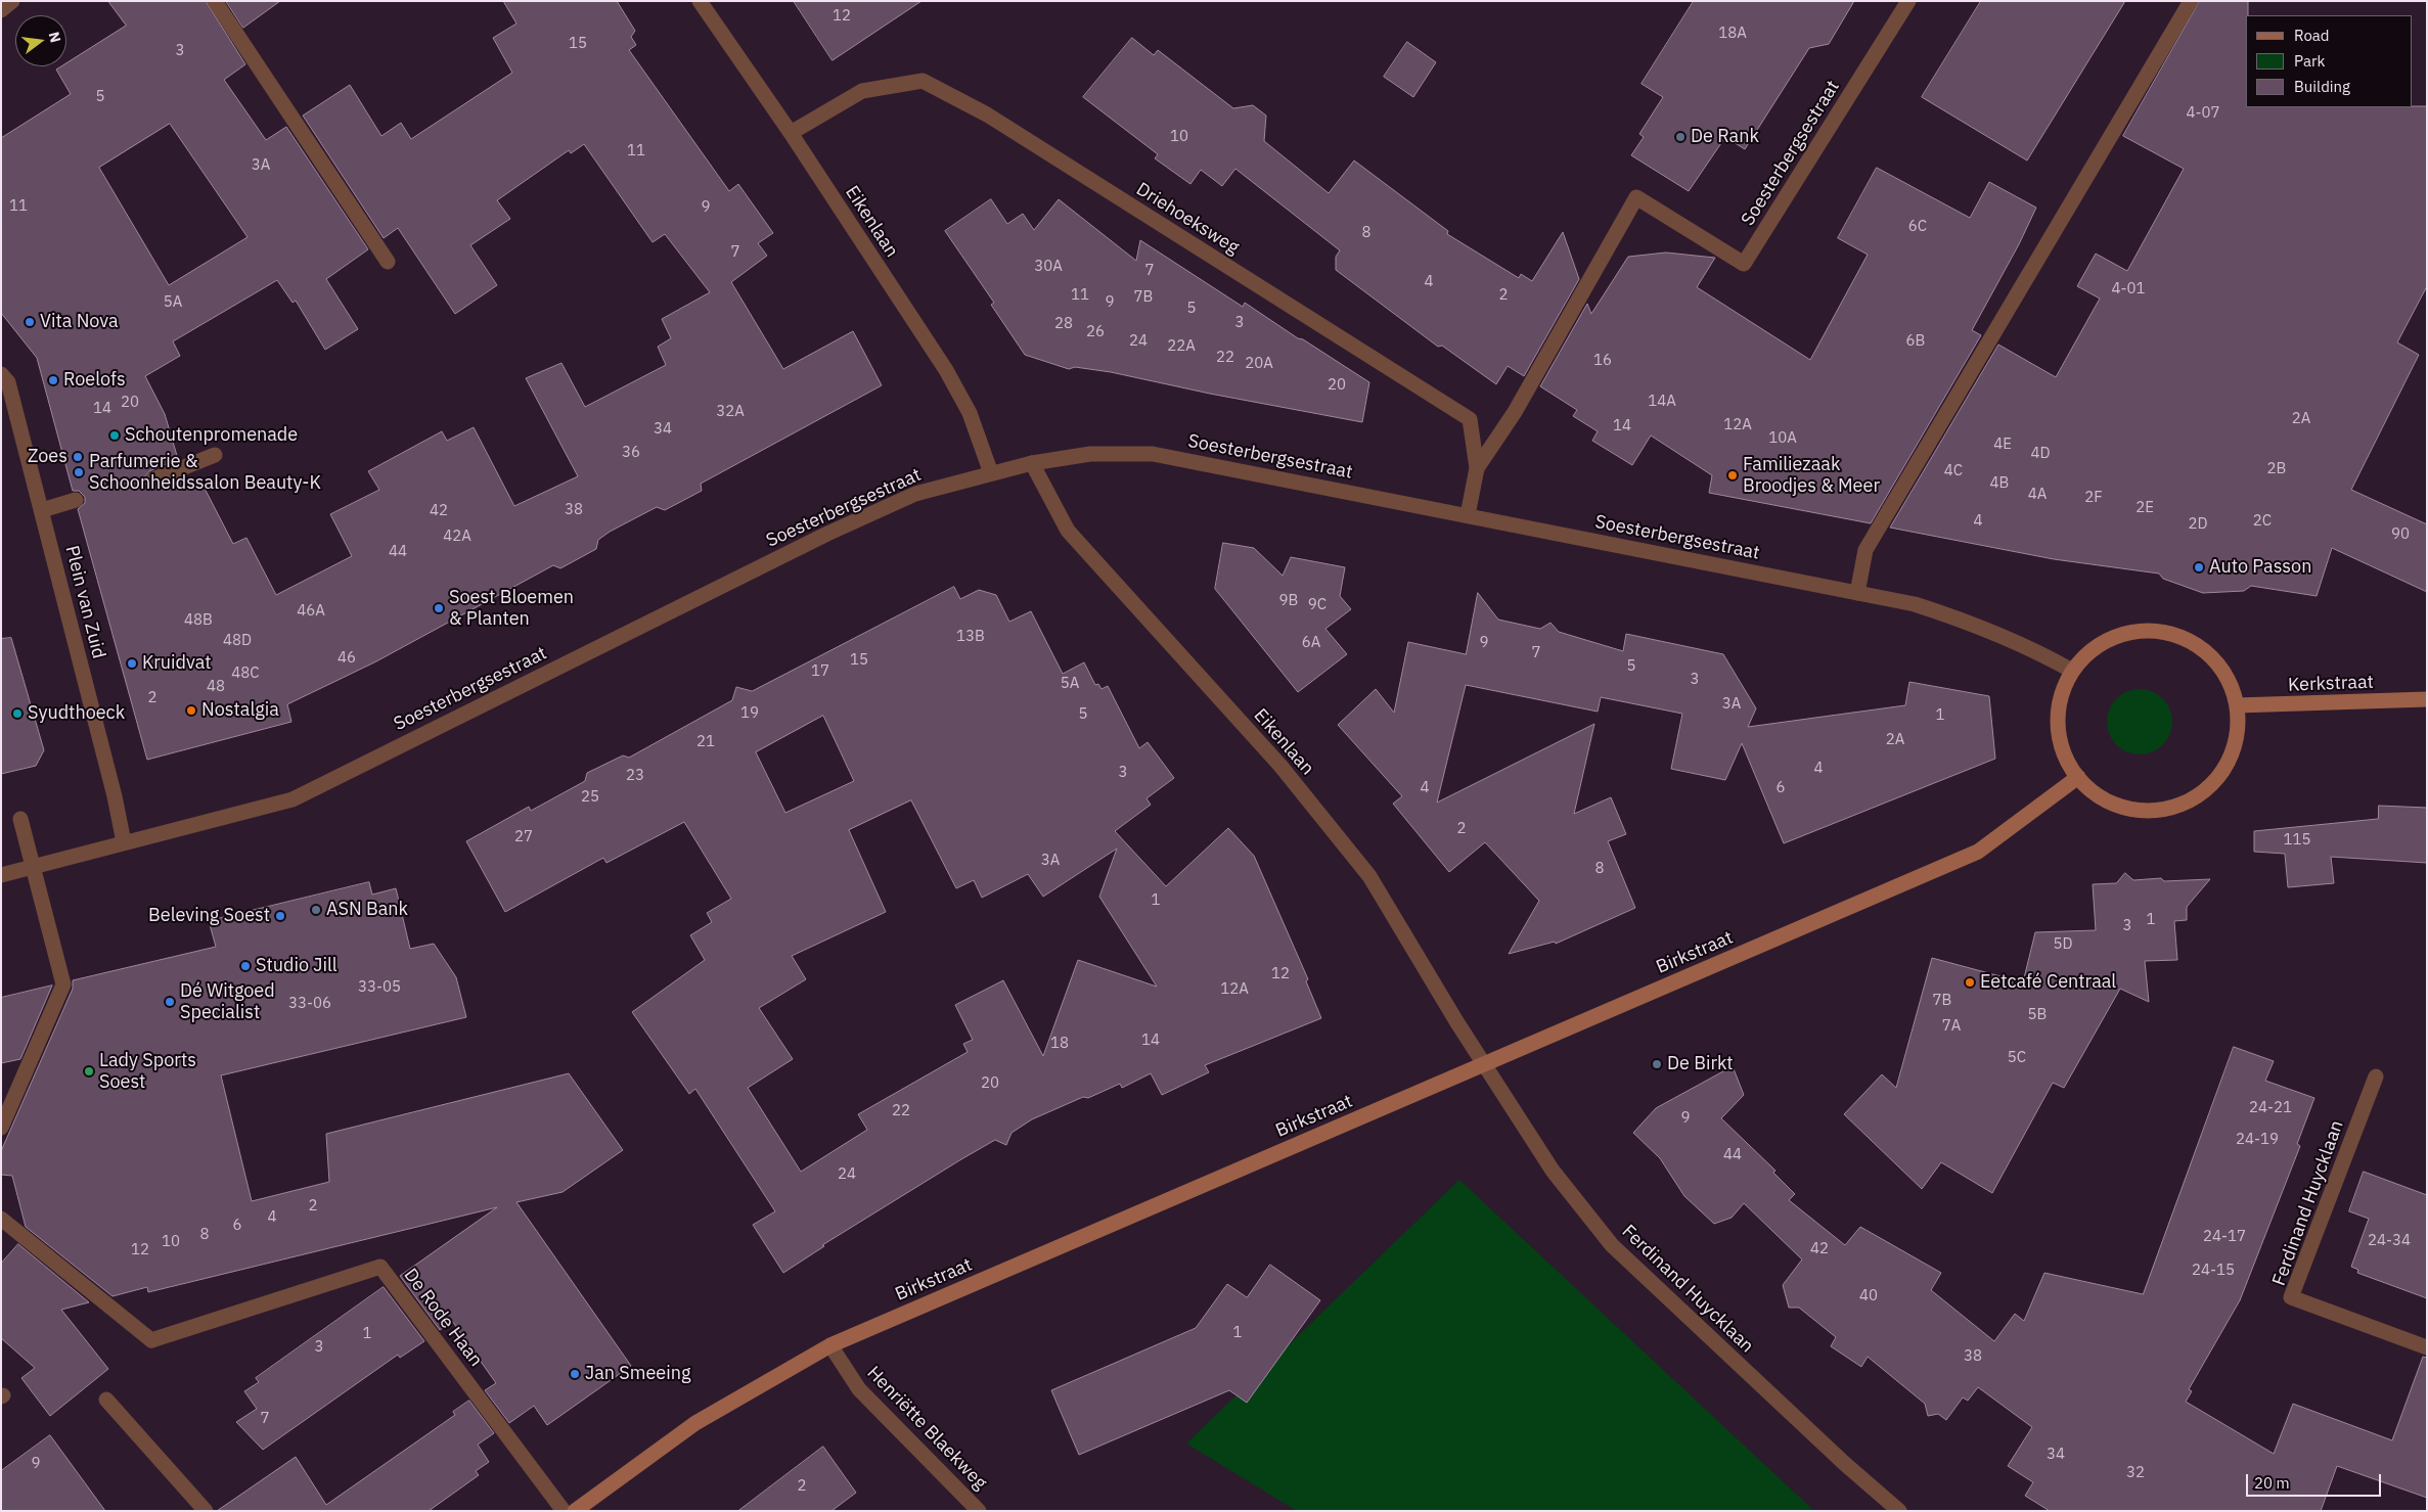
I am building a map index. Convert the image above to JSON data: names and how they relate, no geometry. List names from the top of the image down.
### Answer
{
  "streets": {
    "main road": ["Kerkstraat", "Birkstraat"],
    "street": [
      "Soesterbergsestraat",
      "Driehoeksweg",
      "Eikenlaan",
      "Plein van Zuid",
      "Ferdinand Huycklaan",
      "De Rode Haan",
      "Henriëtte Blaekweg"
    ]
  },
  "crossings": [
    ["Soesterbergsestraat", "Driehoeksweg"],
    ["Soesterbergsestraat", "Eikenlaan"],
    ["Soesterbergsestraat", "Plein van Zuid"],
    ["Soesterbergsestraat", "Kerkstraat"],
    ["Soesterbergsestraat", "Birkstraat"],
    ["Driehoeksweg", "Eikenlaan"],
    ["Eikenlaan", "Birkstraat"],
    ["Eikenlaan", "Ferdinand Huycklaan"],
    ["Kerkstraat", "Birkstraat"],
    ["Birkstraat", "Ferdinand Huycklaan"],
    ["Birkstraat", "Henriëtte Blaekweg"]
  ],
  "places": [
    "De Rank",
    "Vita Nova",
    "Roelofs",
    "Schoutenpromenade",
    "Zoes",
    "Parfumerie & Schoonheidssalon Beauty-K",
    "Familiezaak Broodjes & Meer",
    "Auto Passon",
    "Soest Bloemen & Planten",
    "Kruidvat",
    "Nostalgia",
    "Syudthoeck",
    "ASN Bank",
    "Beleving Soest",
    "Studio Jill",
    "Eetcafé Centraal",
    "Dé Witgoed Specialist",
    "De Birkt",
    "Lady Sports Soest",
    "Jan Smeeing"
  ],
  "house_numbers": [
    "12",
    "18A",
    "15",
    "3",
    "5",
    "4-07",
    "10",
    "11",
    "3A",
    "11",
    "9",
    "6C",
    "8",
    "7",
    "30A",
    "7",
    "4",
    "4-01",
    "11",
    "2",
    "7B",
    "5A",
    "9",
    "5",
    "3",
    "28",
    "26",
    "24",
    "6B",
    "22A",
    "22",
    "16",
    "20A",
    "20",
    "14A",
    "20",
    "14",
    "32A",
    "2A",
    "12A",
    "14",
    "34",
    "10A",
    "4E",
    "36",
    "4D",
    "2B",
    "4C",
    "4B",
    "4A",
    "2F",
    "2E",
    "38",
    "42",
    "4",
    "2C",
    "2D",
    "90",
    "42A",
    "44",
    "9B",
    "9C",
    "46A",
    "48B",
    "13B",
    "48D",
    "6A",
    "9",
    "7",
    "46",
    "15",
    "5",
    "17",
    "48C",
    "3",
    "5A",
    "48",
    "2",
    "3A",
    "19",
    "5",
    "1",
    "2A",
    "21",
    "4",
    "3",
    "23",
    "4",
    "6",
    "25",
    "2",
    "27",
    "115",
    "3A",
    "8",
    "1",
    "1",
    "3",
    "5D",
    "12",
    "33-05",
    "12A",
    "7B",
    "33-06",
    "5B",
    "7A",
    "14",
    "18",
    "5C",
    "20",
    "24-21",
    "22",
    "9",
    "24-19",
    "44",
    "24",
    "2",
    "4",
    "6",
    "8",
    "24-17",
    "24-34",
    "10",
    "42",
    "12",
    "24-15",
    "40",
    "1",
    "1",
    "3",
    "38",
    "7",
    "34",
    "9",
    "32",
    "2"
  ],
  "legend": ["Road", "Park", "Building"],
  "scale_bar": "20 m",
  "north": "right"
}
